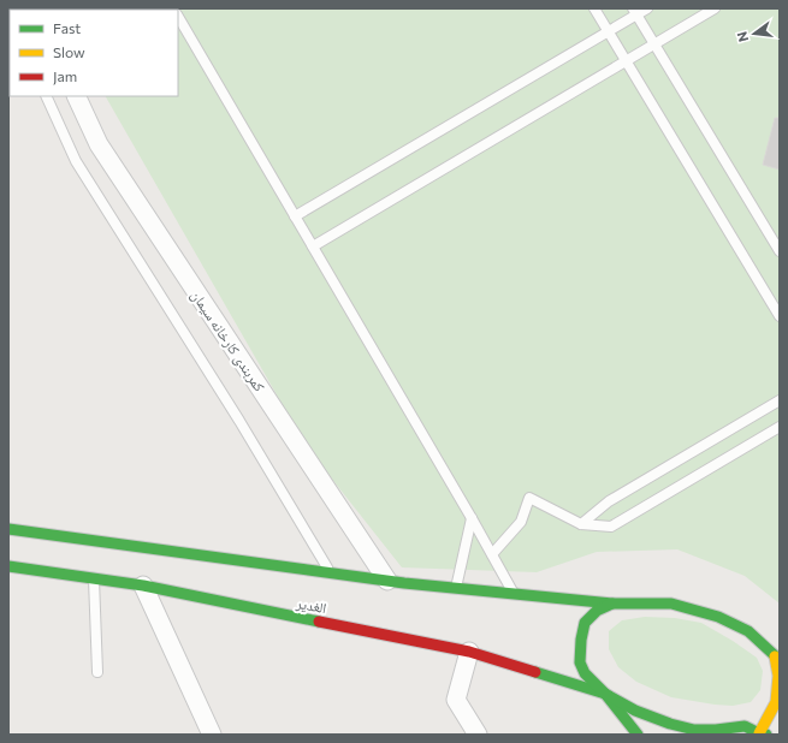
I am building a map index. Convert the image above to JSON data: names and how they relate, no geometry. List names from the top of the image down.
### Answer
{
  "streets": {
    "main road": ["الغدیر"],
    "street": ["کمربندی کارخانه سیمان"]
  },
  "legend": ["Fast", "Slow", "Jam"],
  "north": "left"
}
